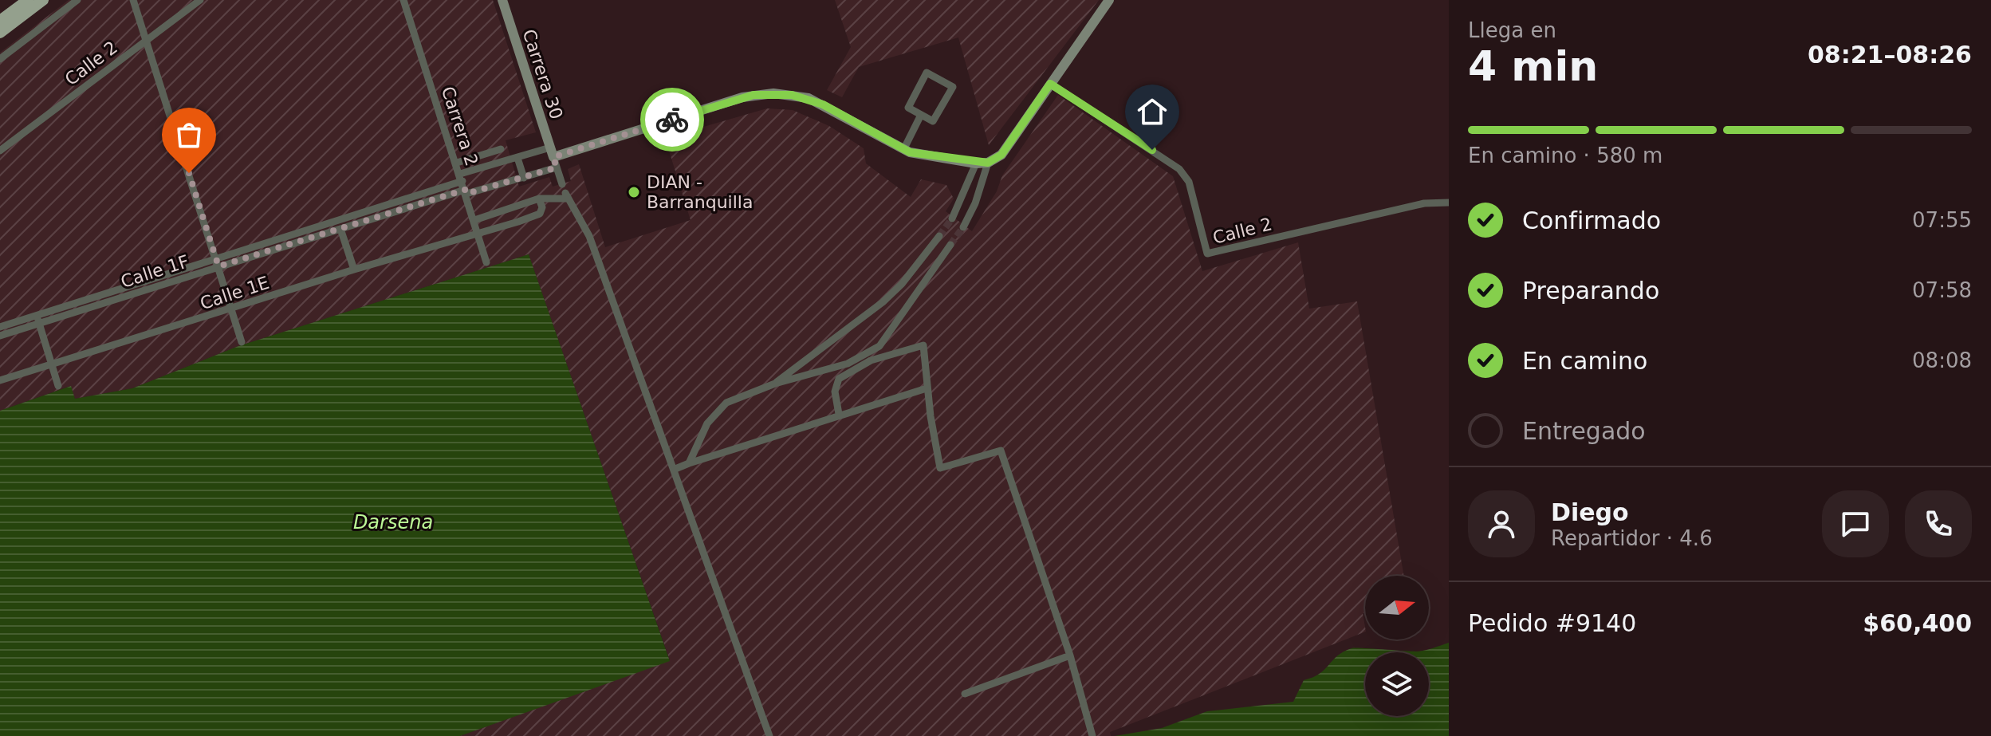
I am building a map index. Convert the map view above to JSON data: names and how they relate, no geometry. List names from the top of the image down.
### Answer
{
  "streets": {
    "street": [
      "Calle 2",
      "Carrera 30",
      "Carrera 2",
      "Calle 1F",
      "Calle 1E"
    ]
  },
  "crossings": [
    ["Carrera 30", "Calle 1F"],
    ["Carrera 2", "Calle 1F"],
    ["Carrera 2", "Calle 1E"]
  ],
  "water": ["Darsena"],
  "places": ["DIAN - Barranquilla"],
  "north": "right",
  "page": {
    "heading": ["4 min", "Llega en", "08:21–08:26"],
    "panel": [
      "Diego",
      "Repartidor · 4.6",
      "Pedido #9140",
      "$60,400"
    ],
    "bar": "En camino · 580 m",
    "list": [
      ["Confirmado", "07:55"],
      ["Preparando", "07:58"],
      ["En camino", "08:08"],
      "Entregado"
    ]
  }
}
